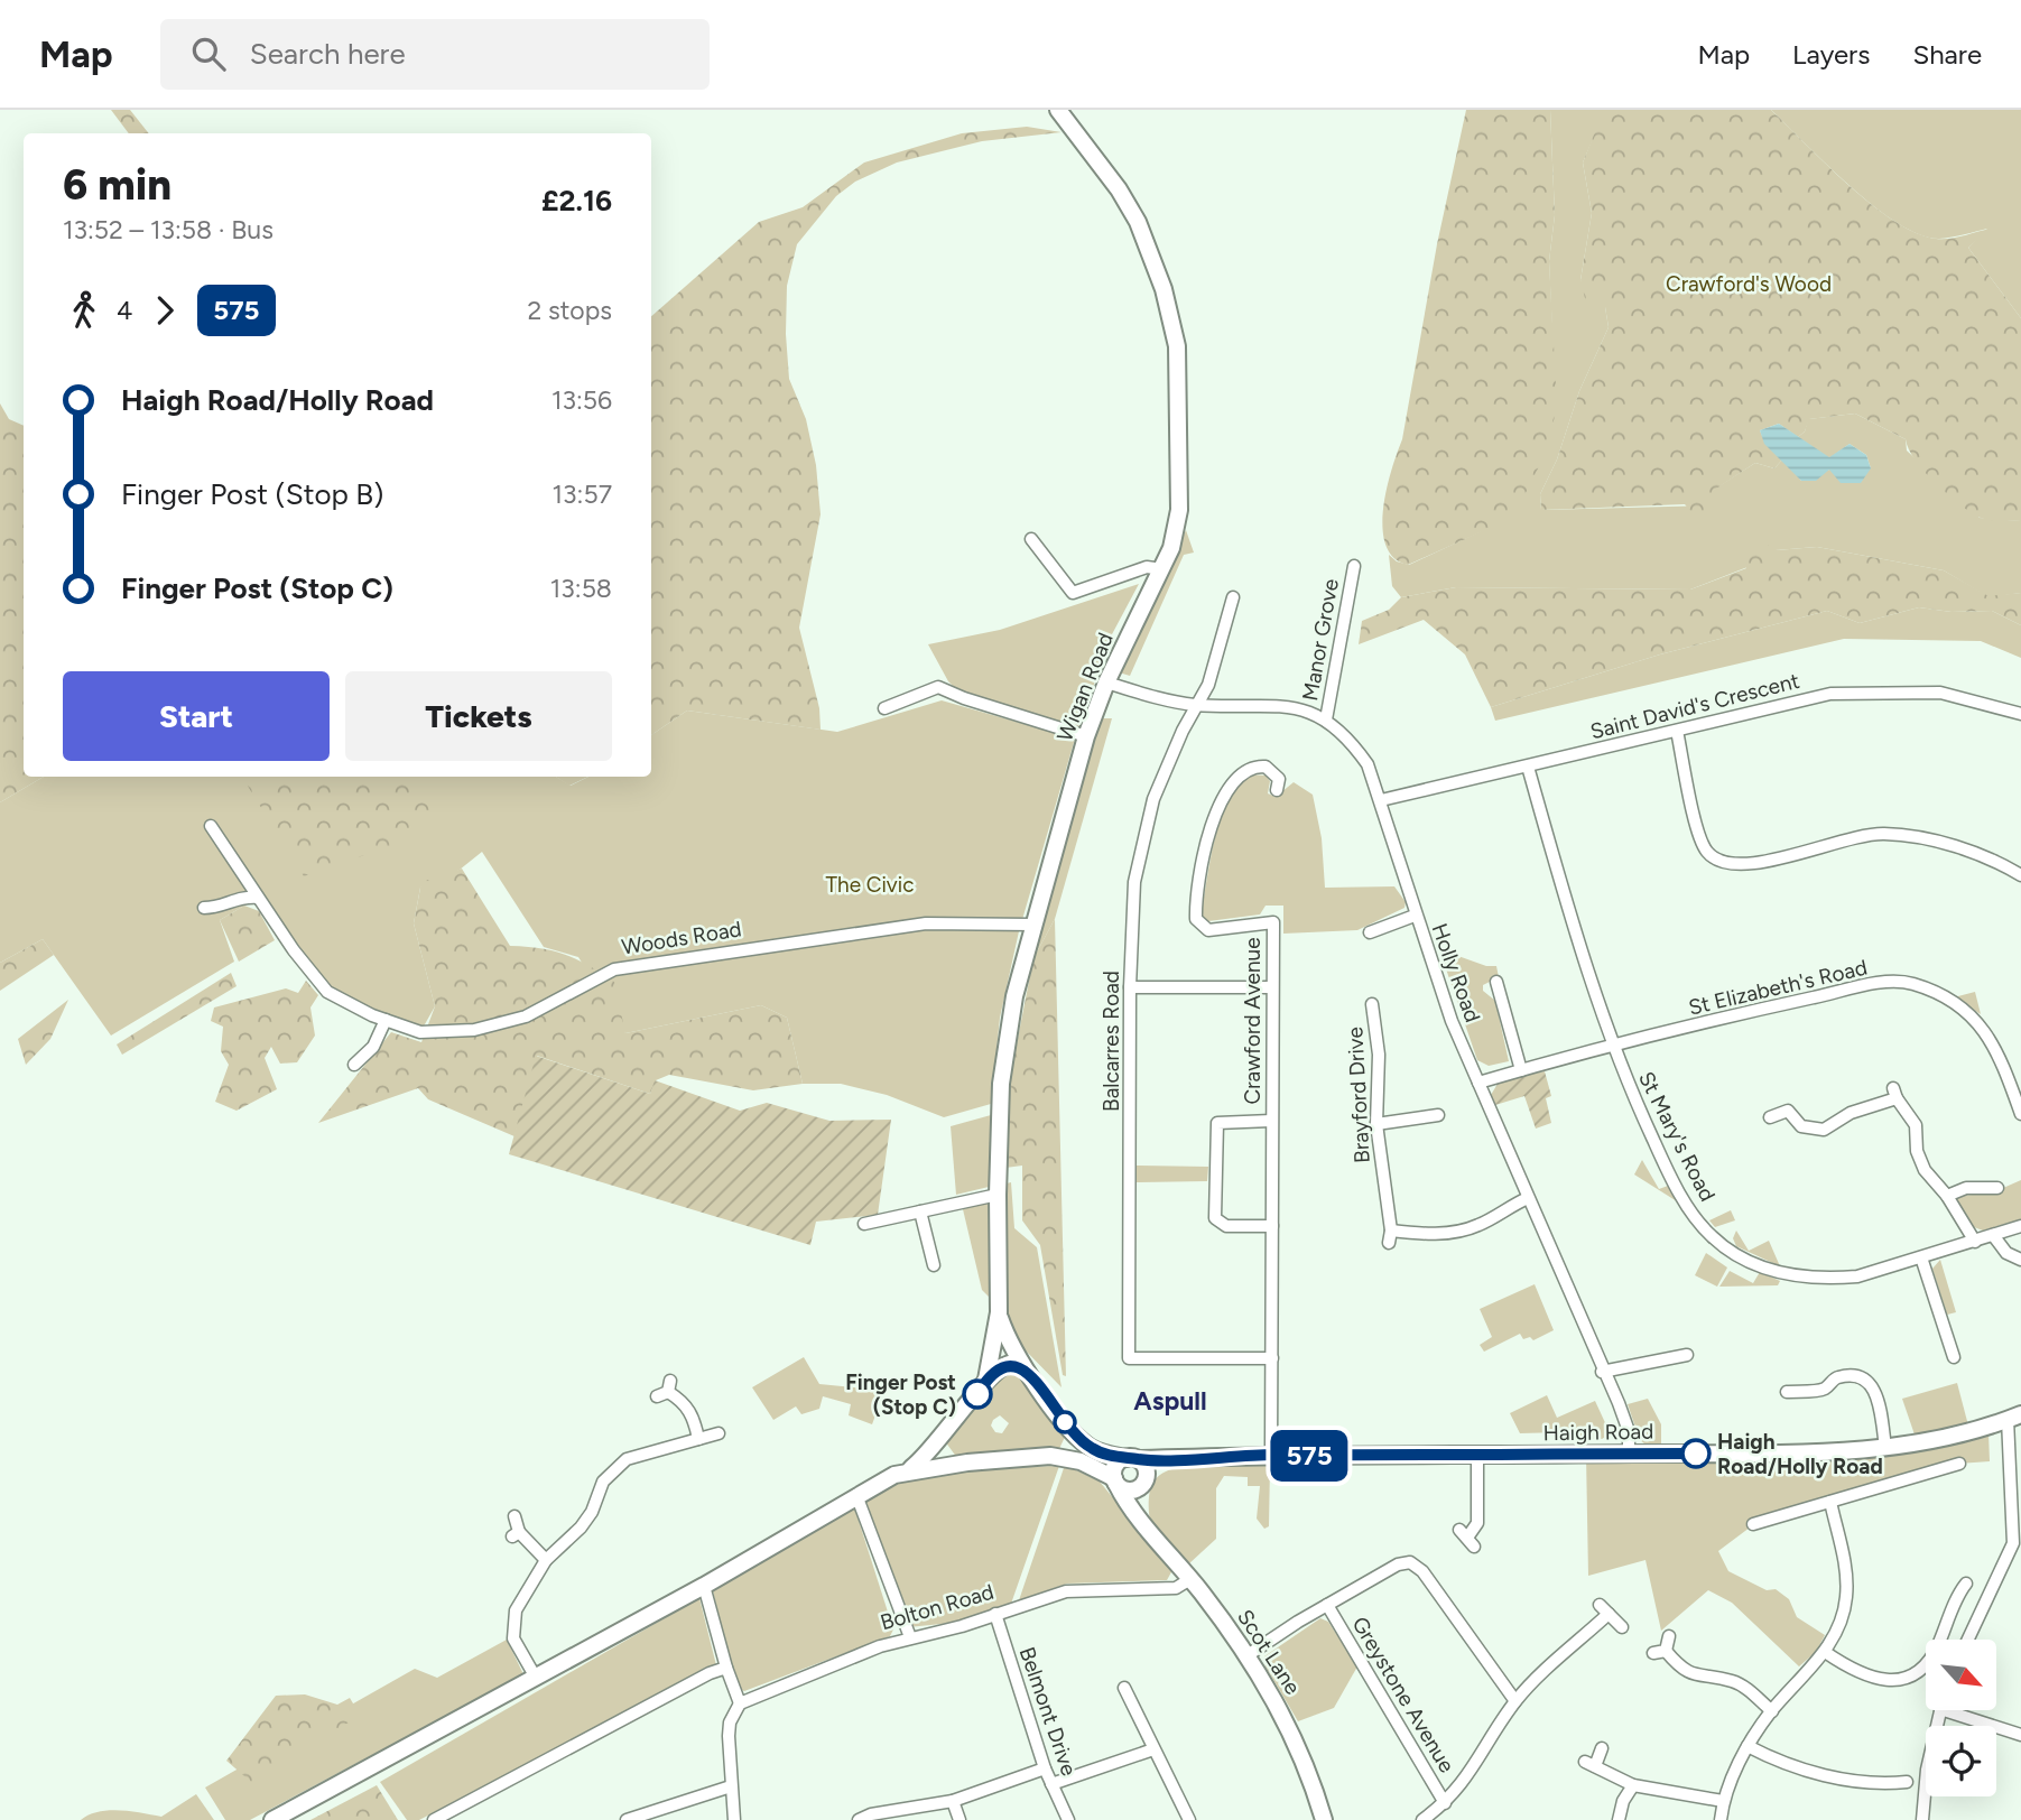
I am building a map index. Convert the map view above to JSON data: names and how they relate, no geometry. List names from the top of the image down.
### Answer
{
  "streets": {
    "main road": ["Wigan Road", "Haigh Road", "Scot Lane"],
    "street": [
      "Manor Grove",
      "Saint David's Crescent",
      "Woods Road",
      "Holly Road",
      "St Elizabeth's Road",
      "Crawford Avenue",
      "Balcarres Road",
      "Brayford Drive",
      "St Mary's Road",
      "Bolton Road",
      "Greystone Avenue",
      "Belmont Drive"
    ]
  },
  "crossings": [
    ["Manor Grove", "Holly Road"],
    ["Wigan Road", "Woods Road"],
    ["Wigan Road", "Holly Road"],
    ["Wigan Road", "Haigh Road"],
    ["Wigan Road", "Scot Lane"],
    ["Saint David's Crescent", "Holly Road"],
    ["Saint David's Crescent", "St Mary's Road"],
    ["Holly Road", "St Elizabeth's Road"],
    ["Holly Road", "Balcarres Road"],
    ["Holly Road", "Brayford Drive"],
    ["Holly Road", "Haigh Road"],
    ["St Elizabeth's Road", "St Mary's Road"],
    ["Crawford Avenue", "Balcarres Road"],
    ["Crawford Avenue", "Haigh Road"],
    ["Haigh Road", "Scot Lane"],
    ["Bolton Road", "Scot Lane"],
    ["Bolton Road", "Belmont Drive"]
  ],
  "districts": ["Aspull"],
  "parks": ["Crawford's Wood", "The Civic"],
  "places": ["Finger Post (Stop C)", "Haigh Road/Holly Road"],
  "lines": ["bus line 575"],
  "north": "bottom right",
  "page": {
    "header": "Map",
    "search": "Search here",
    "nav": ["Map", "Layers", "Share"],
    "on_map": "575",
    "heading": ["6 min", "13:52 – 13:58 · Bus", "£2.16"],
    "legs": ["4", "575", "2 stops"],
    "list": [
      {
        "name": "Haigh Road/Holly Road",
        "value": "13:56"
      },
      {
        "name": "Finger Post (Stop B)",
        "value": "13:57"
      },
      {
        "name": "Finger Post (Stop C)",
        "value": "13:58"
      }
    ],
    "buttons": ["Start", "Tickets"]
  }
}
